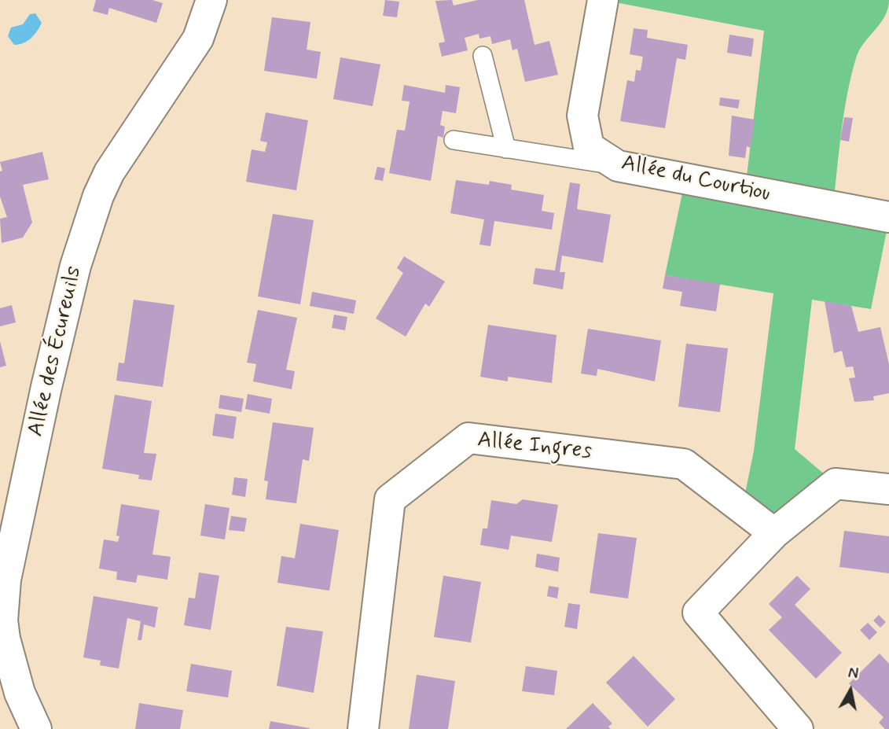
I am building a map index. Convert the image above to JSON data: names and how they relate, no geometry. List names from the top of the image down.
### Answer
{
  "streets": {
    "street": ["Allée du Courtiou", "Allée des Écureuils", "Allée Ingres"]
  },
  "north": "top"
}
